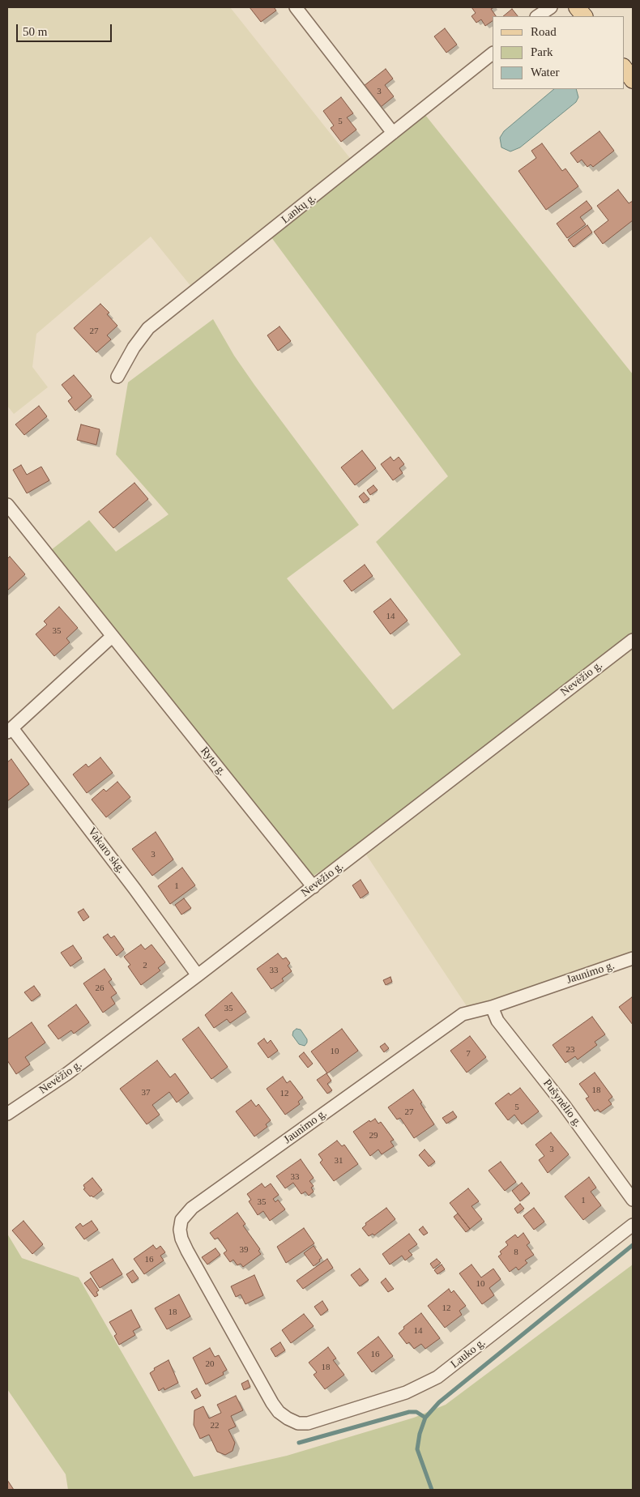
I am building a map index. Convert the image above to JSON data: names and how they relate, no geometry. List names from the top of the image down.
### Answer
{
  "streets": {
    "street": [
      "Lankų g.",
      "Nevėžio g.",
      "Ryto g.",
      "Vakaro skg.",
      "Jaunimo g.",
      "Pušynėlio g.",
      "Lauko g."
    ]
  },
  "crossings": [
    ["Nevėžio g.", "Ryto g."],
    ["Nevėžio g.", "Vakaro skg."],
    ["Jaunimo g.", "Pušynėlio g."],
    ["Jaunimo g.", "Lauko g."]
  ],
  "house_numbers": [
    "3",
    "5",
    "27",
    "14",
    "35",
    "3",
    "1",
    "2",
    "33",
    "26",
    "35",
    "23",
    "10",
    "7",
    "18",
    "37",
    "12",
    "5",
    "27",
    "29",
    "3",
    "31",
    "33",
    "1",
    "35",
    "39",
    "8",
    "16",
    "10",
    "12",
    "18",
    "14",
    "16",
    "20",
    "18",
    "22"
  ],
  "legend": ["Road", "Park", "Water"],
  "scale_bar": "50 m"
}
